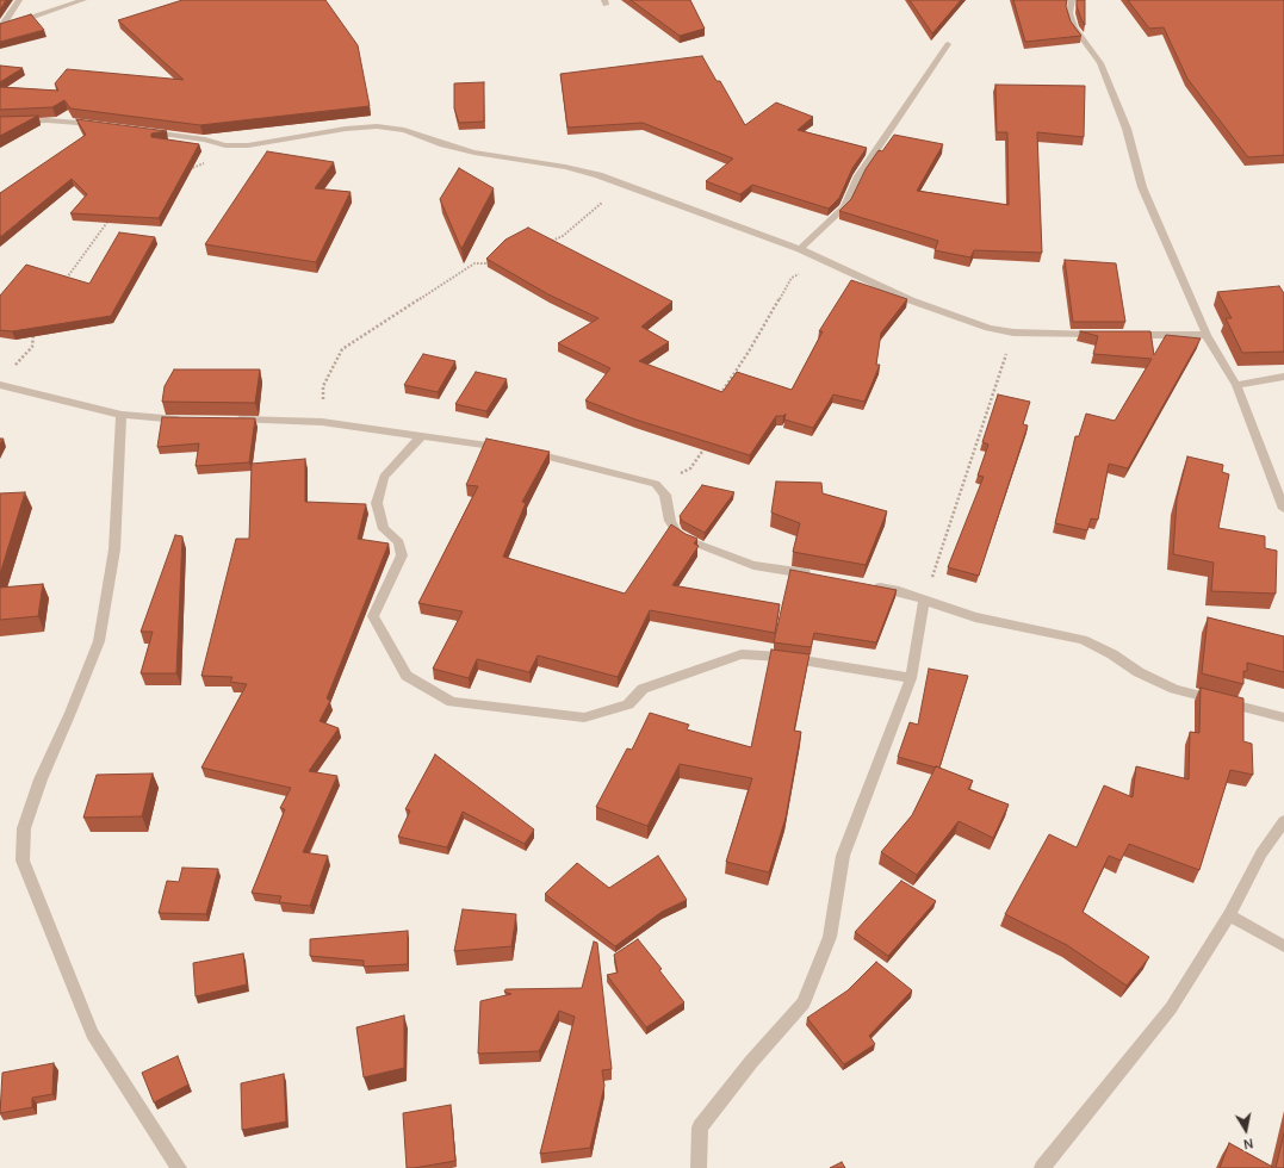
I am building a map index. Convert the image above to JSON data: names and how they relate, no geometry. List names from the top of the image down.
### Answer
{
  "north": "bottom"
}
